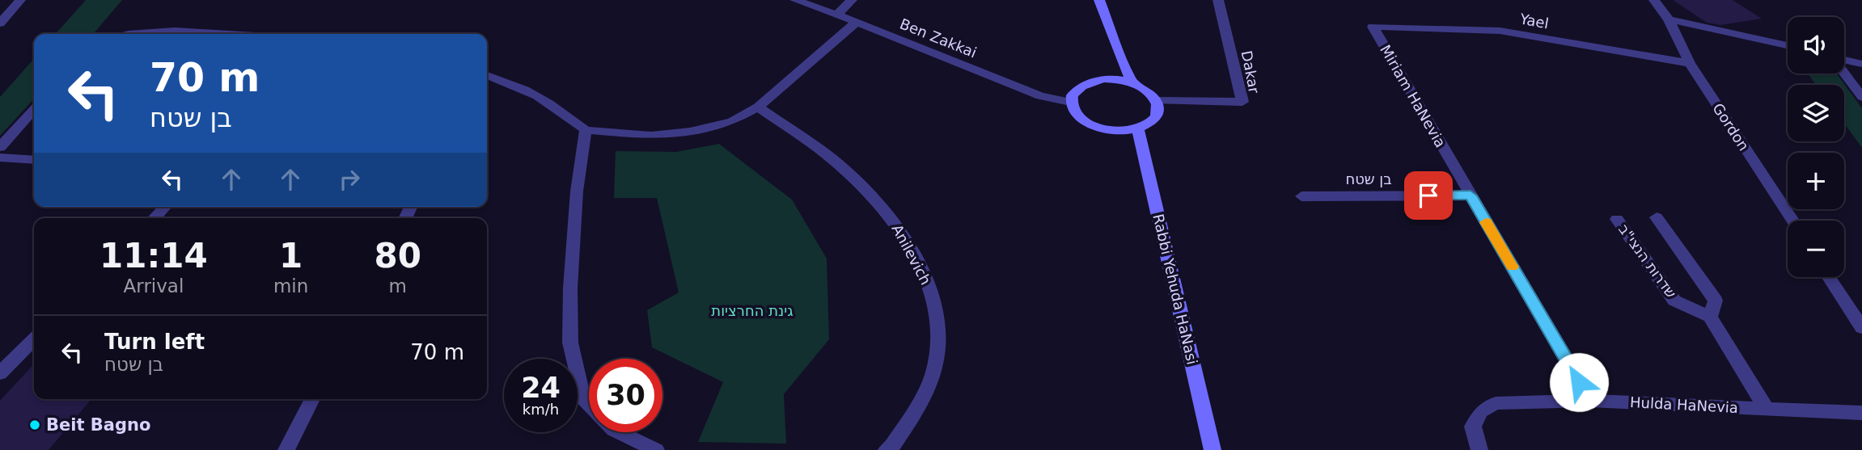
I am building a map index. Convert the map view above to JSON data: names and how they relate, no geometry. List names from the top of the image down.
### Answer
{
  "streets": {
    "street": [
      "Yael",
      "Ben Zakkai",
      "Dakar",
      "Miriam HaNevia",
      "Gordon",
      "בן שטח",
      "Anilevich",
      "שדרות הנצי\"ב",
      "Rabbi Yehuda HaNasi",
      "Hulda HaNevia"
    ]
  },
  "crossings": [
    ["Yael", "Miriam HaNevia"],
    ["Yael", "Gordon"],
    ["Ben Zakkai", "Dakar"],
    ["Ben Zakkai", "Rabbi Yehuda HaNasi"],
    ["Dakar", "Rabbi Yehuda HaNasi"],
    ["Miriam HaNevia", "בן שטח"],
    ["Miriam HaNevia", "Hulda HaNevia"]
  ],
  "parks": ["גינת החרציות"],
  "places": ["Beit Bagno"],
  "page": {
    "map_buttons": ["+", "−"],
    "turn": ["70 m", "בן שטח"],
    "eta": [
      "11:14",
      "Arrival",
      "1",
      "min",
      "80",
      "m"
    ],
    "list": [
      {
        "name": "Turn left",
        "note": "בן שטח",
        "value": "70 m"
      }
    ],
    "speed": "24 km/h",
    "limit": "30"
  }
}
